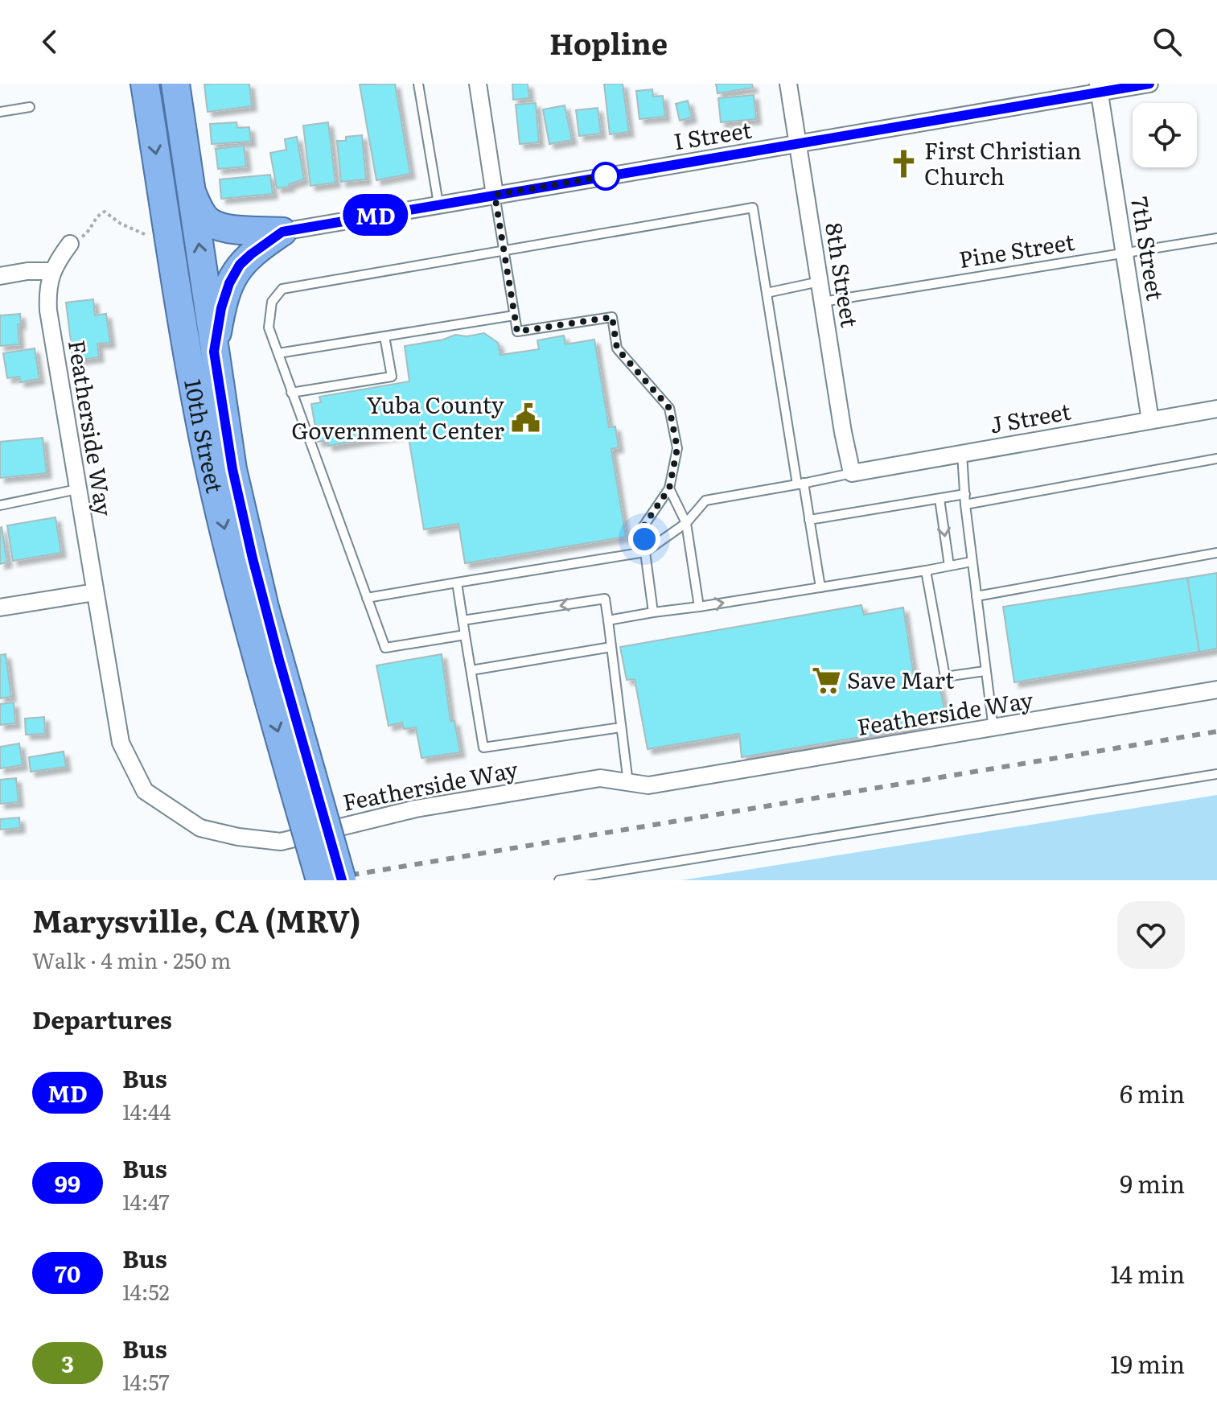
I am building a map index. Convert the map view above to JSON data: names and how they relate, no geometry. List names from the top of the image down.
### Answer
{
  "streets": {
    "highway": ["10th Street"],
    "street": [
      "I Street",
      "7th Street",
      "8th Street",
      "J Street",
      "Featherside Way"
    ],
    "lane": ["Pine Street"]
  },
  "crossings": [
    ["I Street", "7th Street"],
    ["I Street", "8th Street"],
    ["7th Street", "Pine Street"],
    ["7th Street", "J Street"],
    ["Pine Street", "8th Street"],
    ["8th Street", "J Street"]
  ],
  "places": {
    "church": ["First Christian Church"],
    "public building": ["Yuba County Government Center"],
    "supermarket": ["Save Mart"]
  },
  "lines": ["bus line MD"],
  "page": {
    "header": "Hopline",
    "on_map": "MD",
    "heading": [
      ["Marysville, CA (MRV)", "Walk · 4 min · 250 m"],
      "Departures"
    ],
    "list": [
      {
        "mark": "MD",
        "name": "Bus",
        "note": "14:44",
        "value": "6 min"
      },
      {
        "mark": "99",
        "name": "Bus",
        "note": "14:47",
        "value": "9 min"
      },
      {
        "mark": "70",
        "name": "Bus",
        "note": "14:52",
        "value": "14 min"
      },
      {
        "mark": "3",
        "name": "Bus",
        "note": "14:57",
        "value": "19 min"
      }
    ]
  }
}
